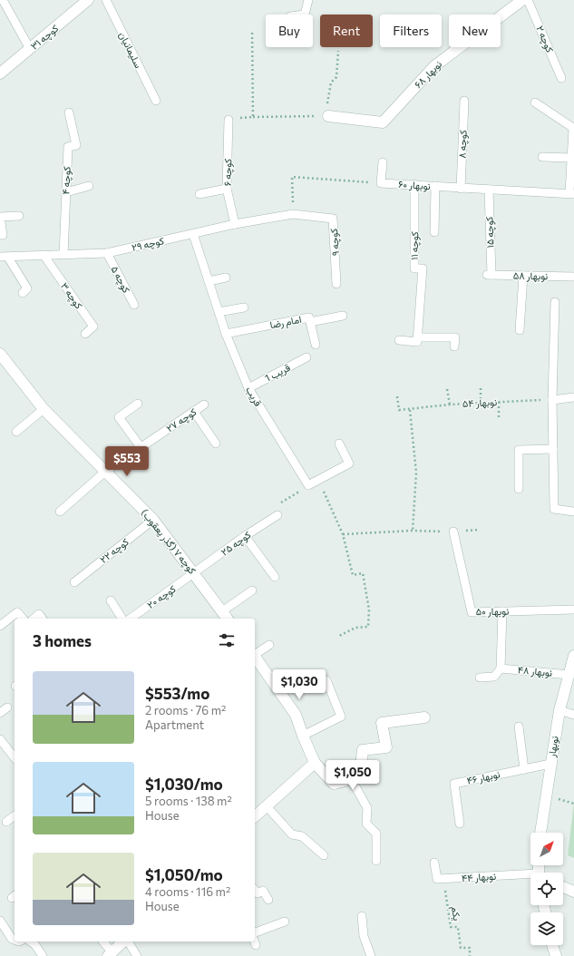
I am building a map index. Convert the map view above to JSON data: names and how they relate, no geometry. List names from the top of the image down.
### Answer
{
  "streets": {
    "street": [
      "کوچه ۳۱",
      "نوبهار ۶۸",
      "کوچه ۷ (گذر یعقوب)",
      "نوبهار"
    ],
    "lane": [
      "کوچه ۲",
      "سلیمانیان",
      "کوچه ۸",
      "کوچه ۶",
      "کوچه ۴",
      "نوبهار ۶۰",
      "کوچه ۱۵",
      "کوچه ۹",
      "کوچه ۲۹",
      "کوچه ۱۱",
      "نوبهار ۵۸",
      "کوچه ۵",
      "کوچه ۳",
      "امام رضا",
      "قریب 1",
      "قریب",
      "کوچه ۲۷",
      "کوچه ۲۵",
      "کوچه ۲۲",
      "کوچه ۲۰",
      "نوبهار ۵۰",
      "نوبهار ۴۸",
      "نوبهار ۴۶",
      "نوبهار ۴۴"
    ],
    "path": ["نوبهار ۵۴", "یکم"]
  },
  "crossings": [
    ["کوچه ۸", "نوبهار ۶۰"],
    ["کوچه ۶", "کوچه ۲۹"],
    ["کوچه ۴", "کوچه ۲۹"],
    ["نوبهار ۶۰", "کوچه ۱۵"],
    ["نوبهار ۶۰", "کوچه ۱۱"],
    ["کوچه ۱۵", "نوبهار ۵۸"],
    ["کوچه ۹", "کوچه ۲۹"],
    ["کوچه ۲۹", "کوچه ۵"],
    ["کوچه ۲۹", "کوچه ۳"],
    ["کوچه ۲۹", "قریب"],
    ["امام رضا", "قریب"],
    ["قریب 1", "قریب"],
    ["کوچه ۲۷", "کوچه ۷ (گذر یعقوب)"],
    ["کوچه ۷ (گذر یعقوب)", "کوچه ۲۵"],
    ["کوچه ۷ (گذر یعقوب)", "کوچه ۲۲"],
    ["کوچه ۷ (گذر یعقوب)", "کوچه ۲۰"],
    ["کوچه ۲۵", "کوچه ۲۰"],
    ["نوبهار ۴۸", "نوبهار"],
    ["نوبهار", "نوبهار ۴۶"],
    ["نوبهار ۴۴", "یکم"]
  ],
  "north": "top right",
  "page": {
    "chip": [
      "Buy",
      "Rent",
      "Filters",
      "New"
    ],
    "price": ["$553", "$1,030", "$1,050"],
    "heading": "3 homes",
    "list": [
      {
        "name": "$553/mo",
        "note": "2 rooms · 76 m² · Apartment"
      },
      {
        "name": "$1,030/mo",
        "note": "5 rooms · 138 m² · House"
      },
      {
        "name": "$1,050/mo",
        "note": "4 rooms · 116 m² · House"
      }
    ]
  }
}
